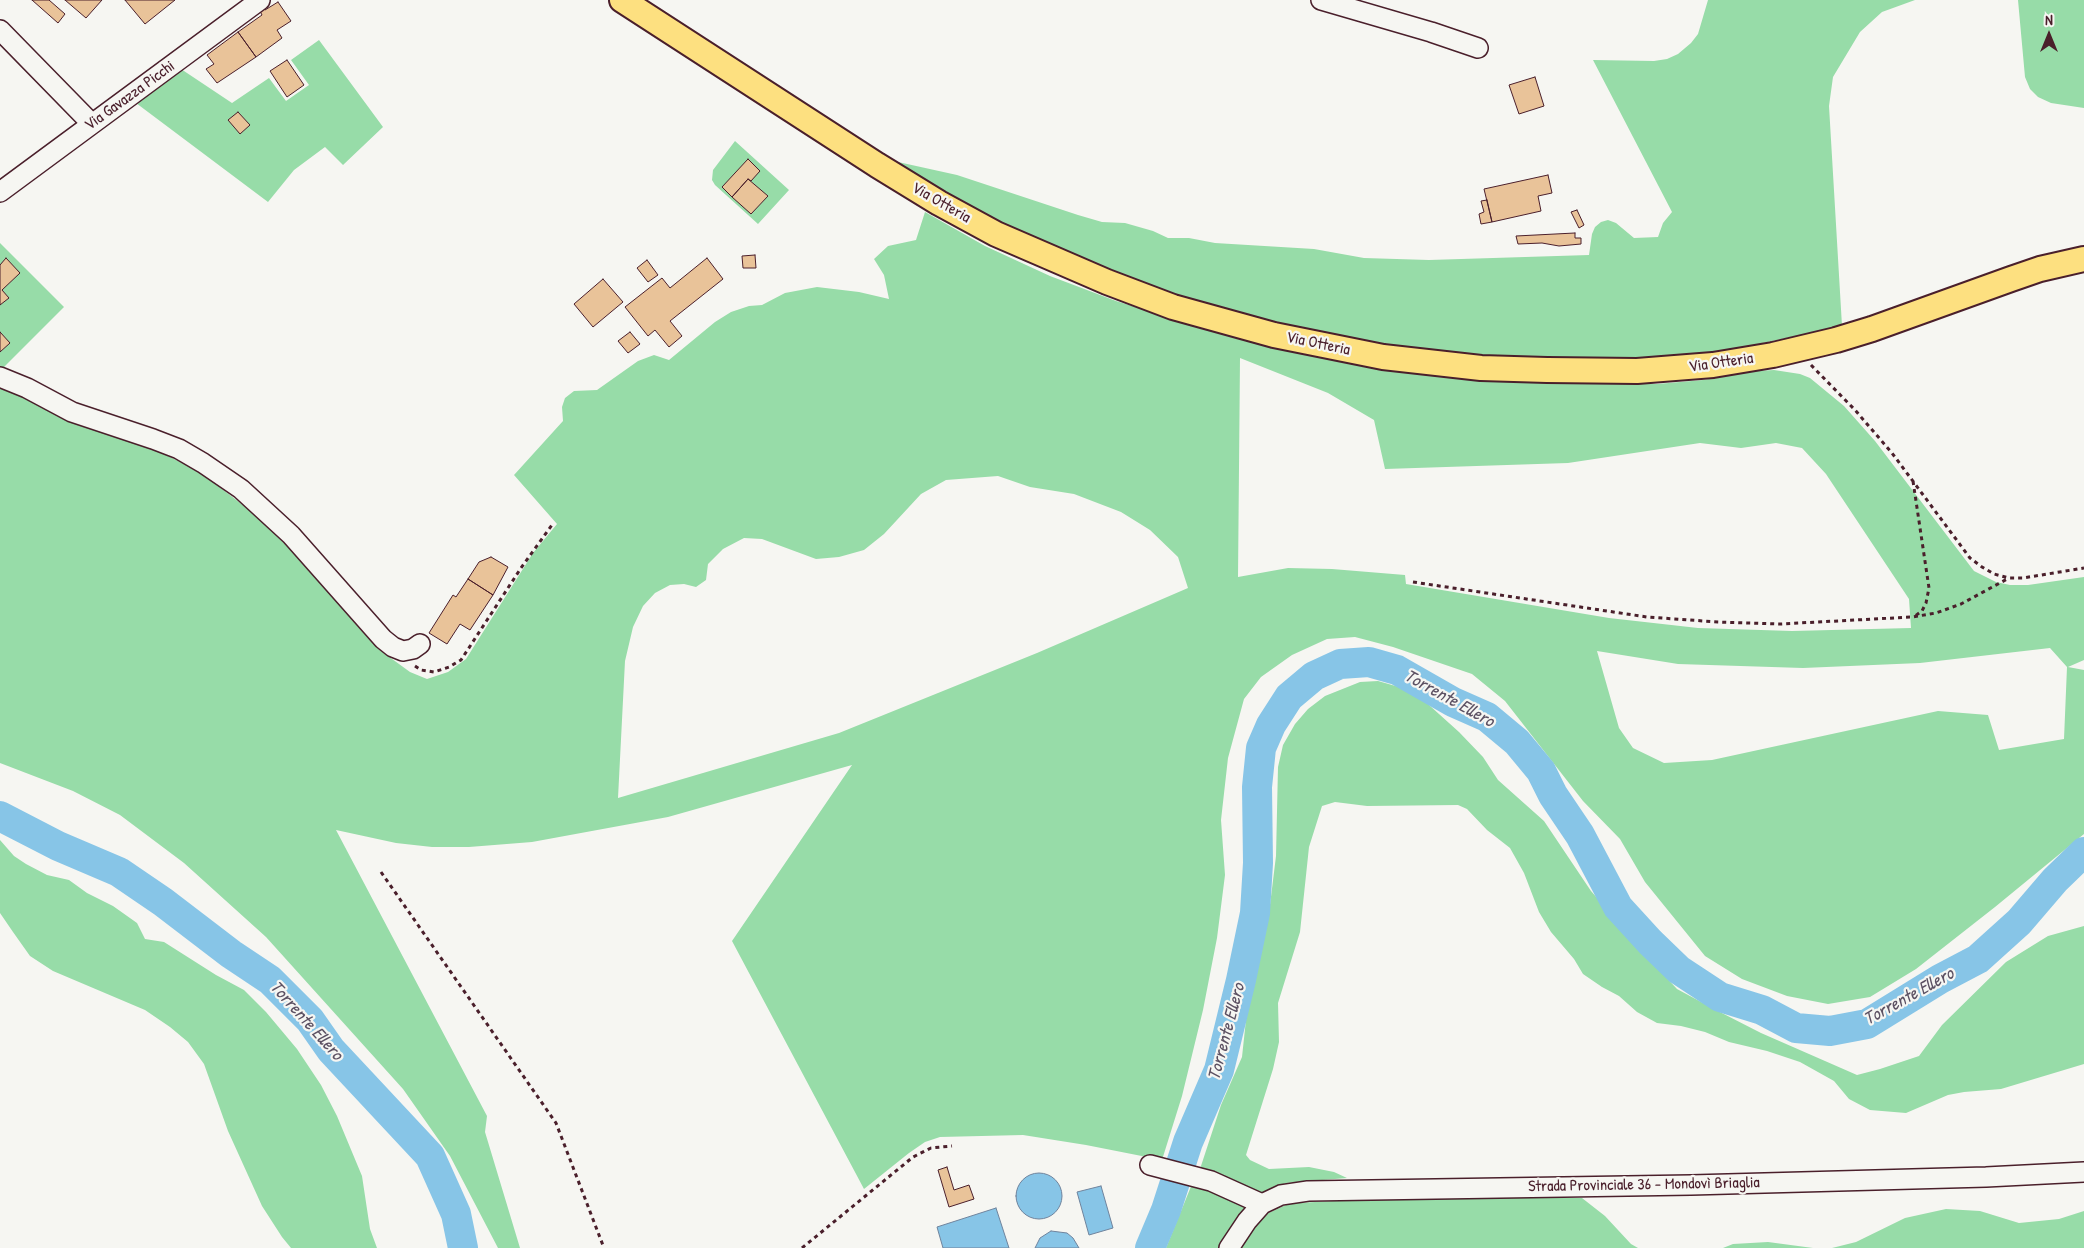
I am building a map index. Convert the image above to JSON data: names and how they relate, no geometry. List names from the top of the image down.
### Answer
{
  "streets": {
    "main road": ["Via Otteria"],
    "street": ["Via Gavazza Picchi", "Strada Provinciale 36 - Mondovì Briaglia"]
  },
  "water": ["Torrente Ellero"],
  "north": "top"
}
